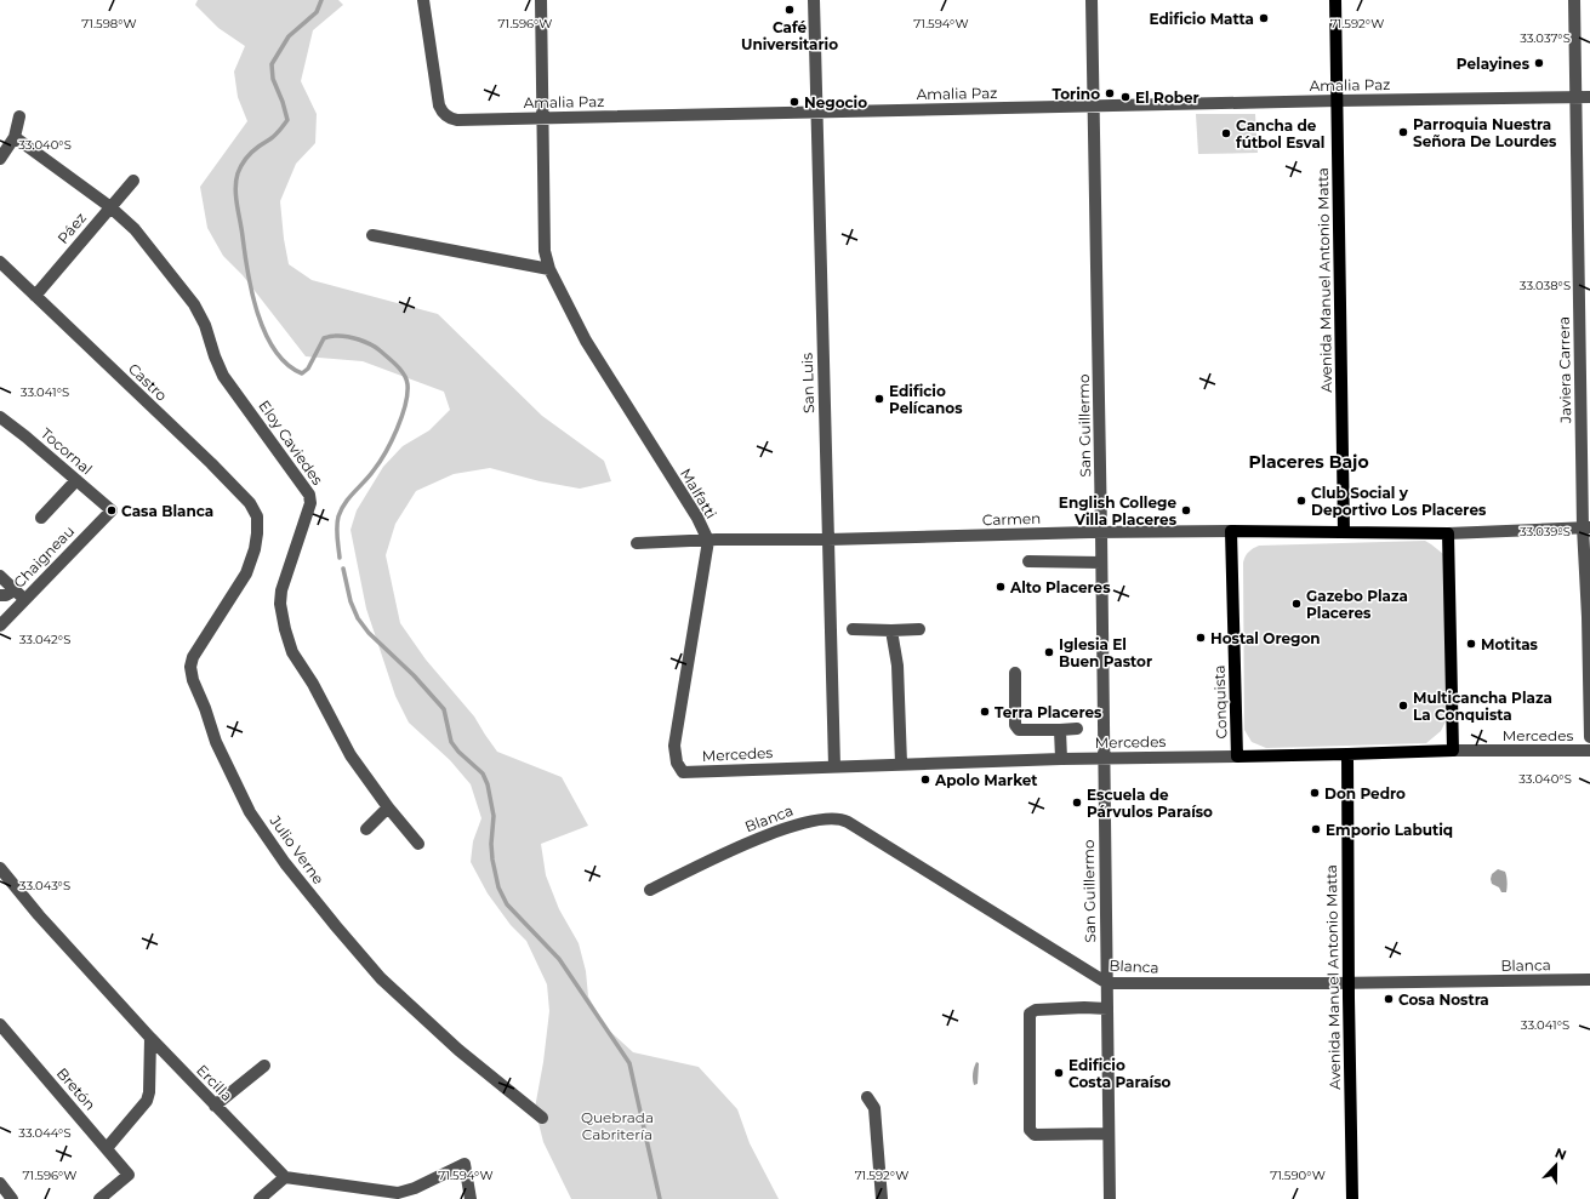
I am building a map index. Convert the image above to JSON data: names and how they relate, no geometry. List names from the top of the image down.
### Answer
{
  "streets": {
    "main road": [
      "Avenida Manuel Antonio Matta",
      "Carmen",
      "Conquista",
      "Mercedes"
    ],
    "street": [
      "Amalia Paz",
      "Páez",
      "Javiera Carrera",
      "Castro",
      "San Luis",
      "San Guillermo",
      "Eloy Caviedes",
      "Tocornal",
      "Malfatti",
      "Chaigneau",
      "Blanca",
      "Julio Verne",
      "Ercilla",
      "Bretón"
    ]
  },
  "crossings": [
    ["Amalia Paz", "Avenida Manuel Antonio Matta"],
    ["Amalia Paz", "Javiera Carrera"],
    ["Amalia Paz", "San Luis"],
    ["Amalia Paz", "San Guillermo"],
    ["Amalia Paz", "Malfatti"],
    ["Páez", "Castro"],
    ["Páez", "Eloy Caviedes"],
    ["Avenida Manuel Antonio Matta", "Carmen"],
    ["Avenida Manuel Antonio Matta", "Mercedes"],
    ["Avenida Manuel Antonio Matta", "Blanca"],
    ["Javiera Carrera", "Carmen"],
    ["Castro", "Julio Verne"],
    ["San Luis", "Carmen"],
    ["San Luis", "Mercedes"],
    ["San Guillermo", "Carmen"],
    ["San Guillermo", "Mercedes"],
    ["San Guillermo", "Blanca"],
    ["Tocornal", "Chaigneau"],
    ["Malfatti", "Carmen"],
    ["Malfatti", "Mercedes"],
    ["Carmen", "Conquista"],
    ["Conquista", "Mercedes"]
  ],
  "districts": ["Placeres Bajo"],
  "parks": ["Quebrada Cabritería"],
  "places": [
    "Café Universitario",
    "Edificio Matta",
    "Pelayines",
    "Torino",
    "El Rober",
    "Negocio",
    "Parroquia Nuestra Señora De Lourdes",
    "Cancha de fútbol Esval",
    "Edificio Pelícanos",
    "Club Social y Deportivo Los Placeres",
    "Casa Blanca",
    "English College Villa Placeres",
    "Alto Placeres",
    "Gazebo Plaza Placeres",
    "Hostal Oregon",
    "Motitas",
    "Iglesia El Buen Pastor",
    "Multicancha Plaza La Conquista",
    "Terra Placeres",
    "Apolo Market",
    "Don Pedro",
    "Escuela de Párvulos Paraíso",
    "Emporio Labutiq",
    "Cosa Nostra",
    "Edificio Costa Paraíso"
  ],
  "north": "top",
  "coordinates": [
    "71.596°W",
    "71.594°W",
    "71.592°W",
    "71.598°W",
    "33.037°S",
    "33.040°S",
    "33.038°S",
    "33.041°S",
    "33.039°S",
    "33.042°S",
    "33.043°S",
    "33.044°S",
    "71.590°W"
  ]
}
